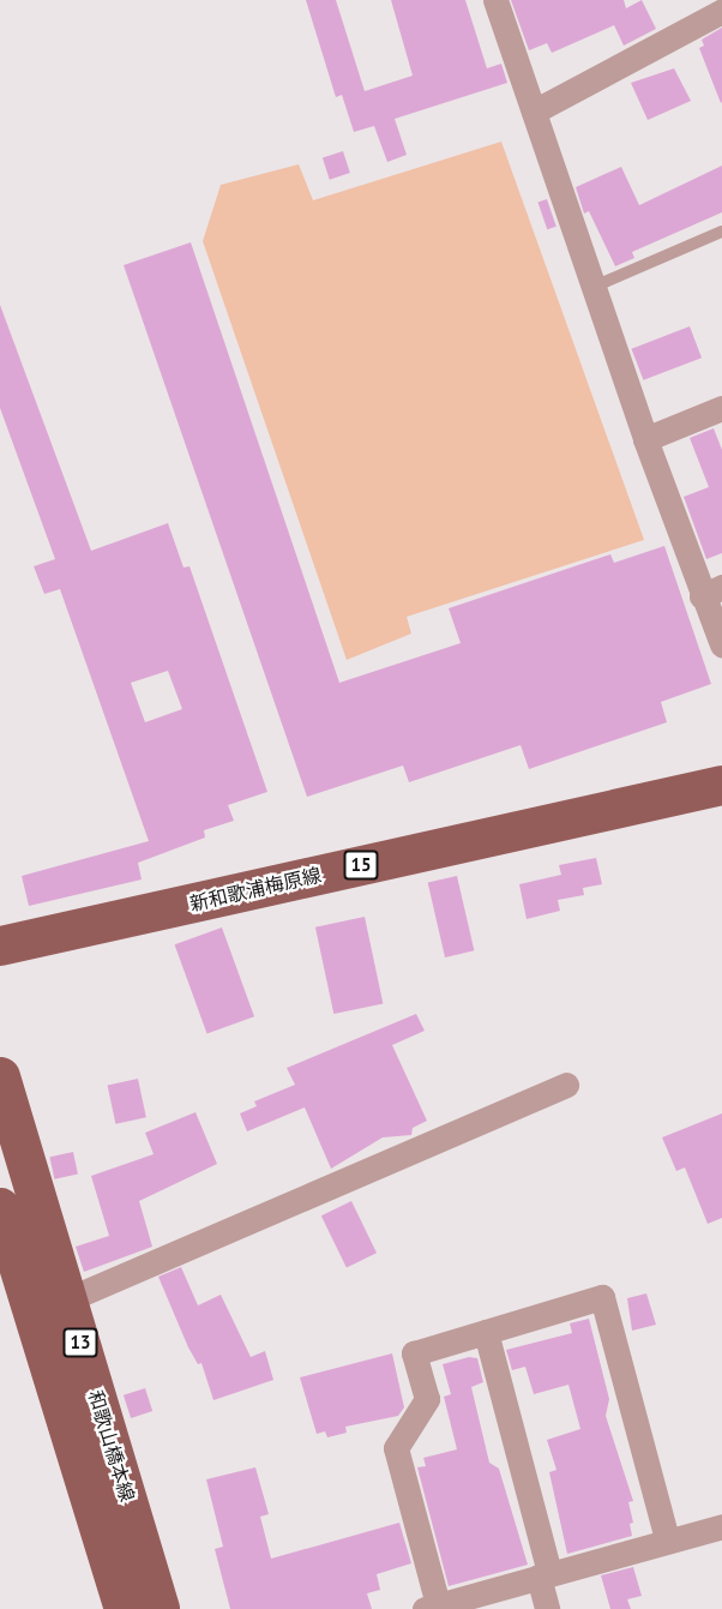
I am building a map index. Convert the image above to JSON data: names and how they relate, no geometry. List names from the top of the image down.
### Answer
{
  "streets": {
    "main road": [
      "15",
      "新和歌浦梅原線",
      "13",
      "和歌山橋本線"
    ]
  }
}
